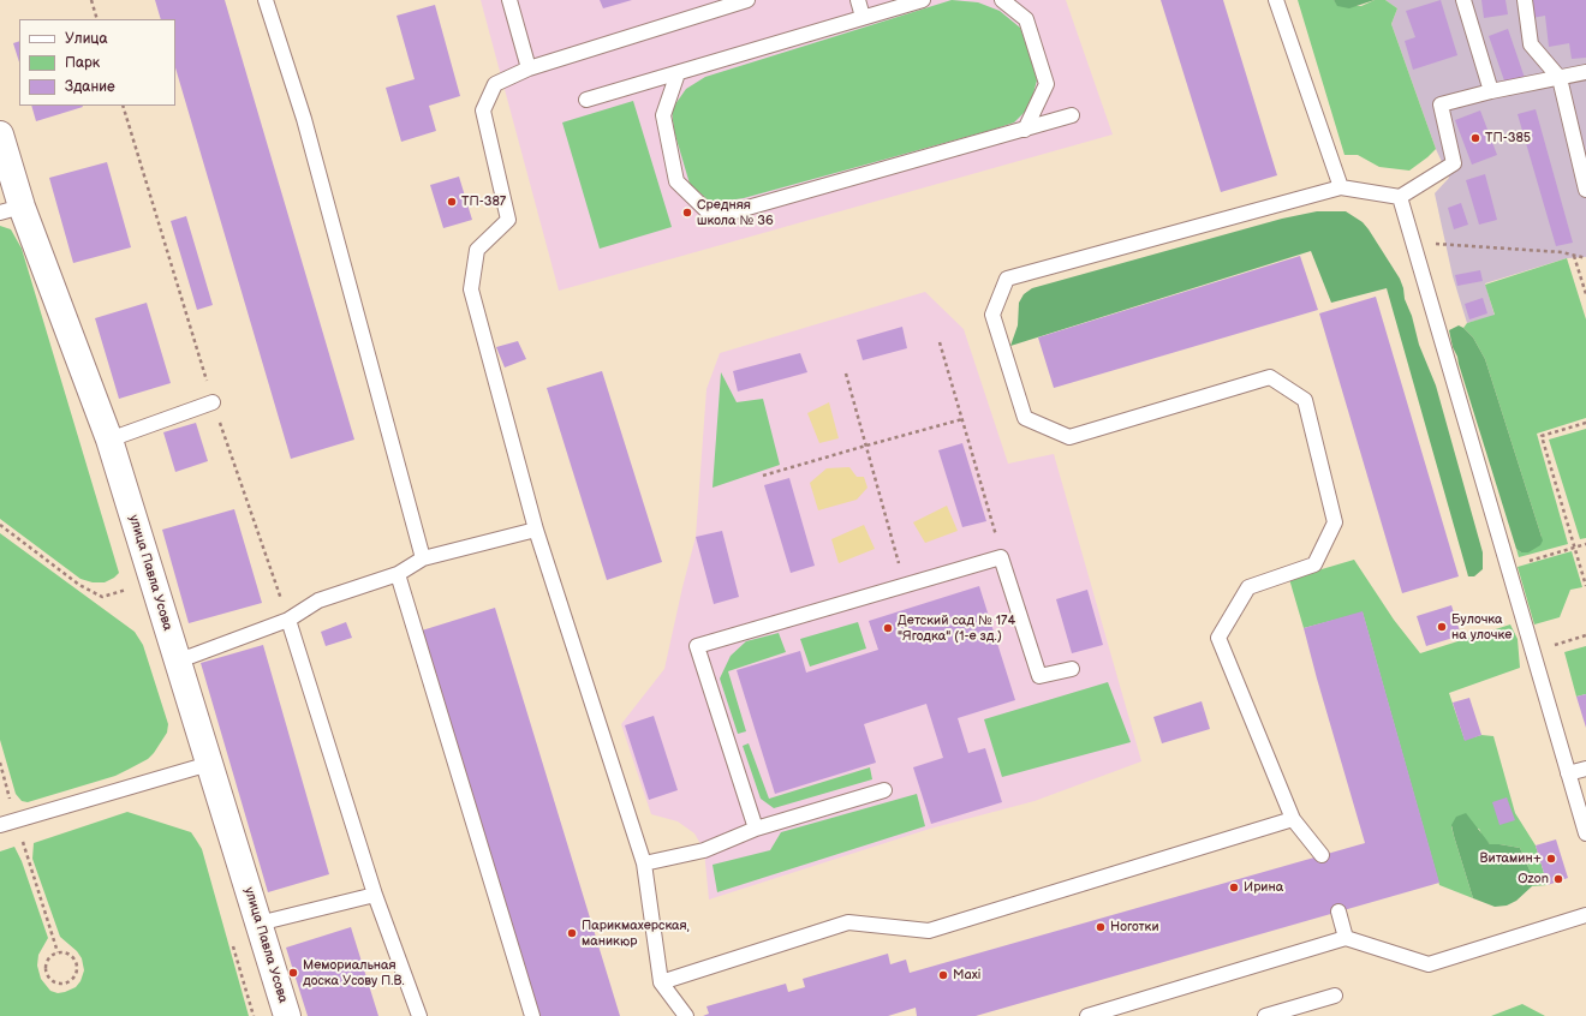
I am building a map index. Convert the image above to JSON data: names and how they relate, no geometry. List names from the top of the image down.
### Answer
{
  "streets": {
    "street": ["улица Павла Усова"]
  },
  "places": [
    "ТП-385",
    "ТП-387",
    "Средняя школа № 36",
    "Булочка на улочке",
    "Детский сад № 174 \"Ягодка\" (1-е зд.)",
    "Витамин+",
    "Ozon",
    "Ирина",
    "Ноготки",
    "Парикмахерская, маникюр",
    "Мемориальная доска Усову П.В.",
    "Maxi"
  ],
  "legend": ["Улица", "Парк", "Здание"]
}
